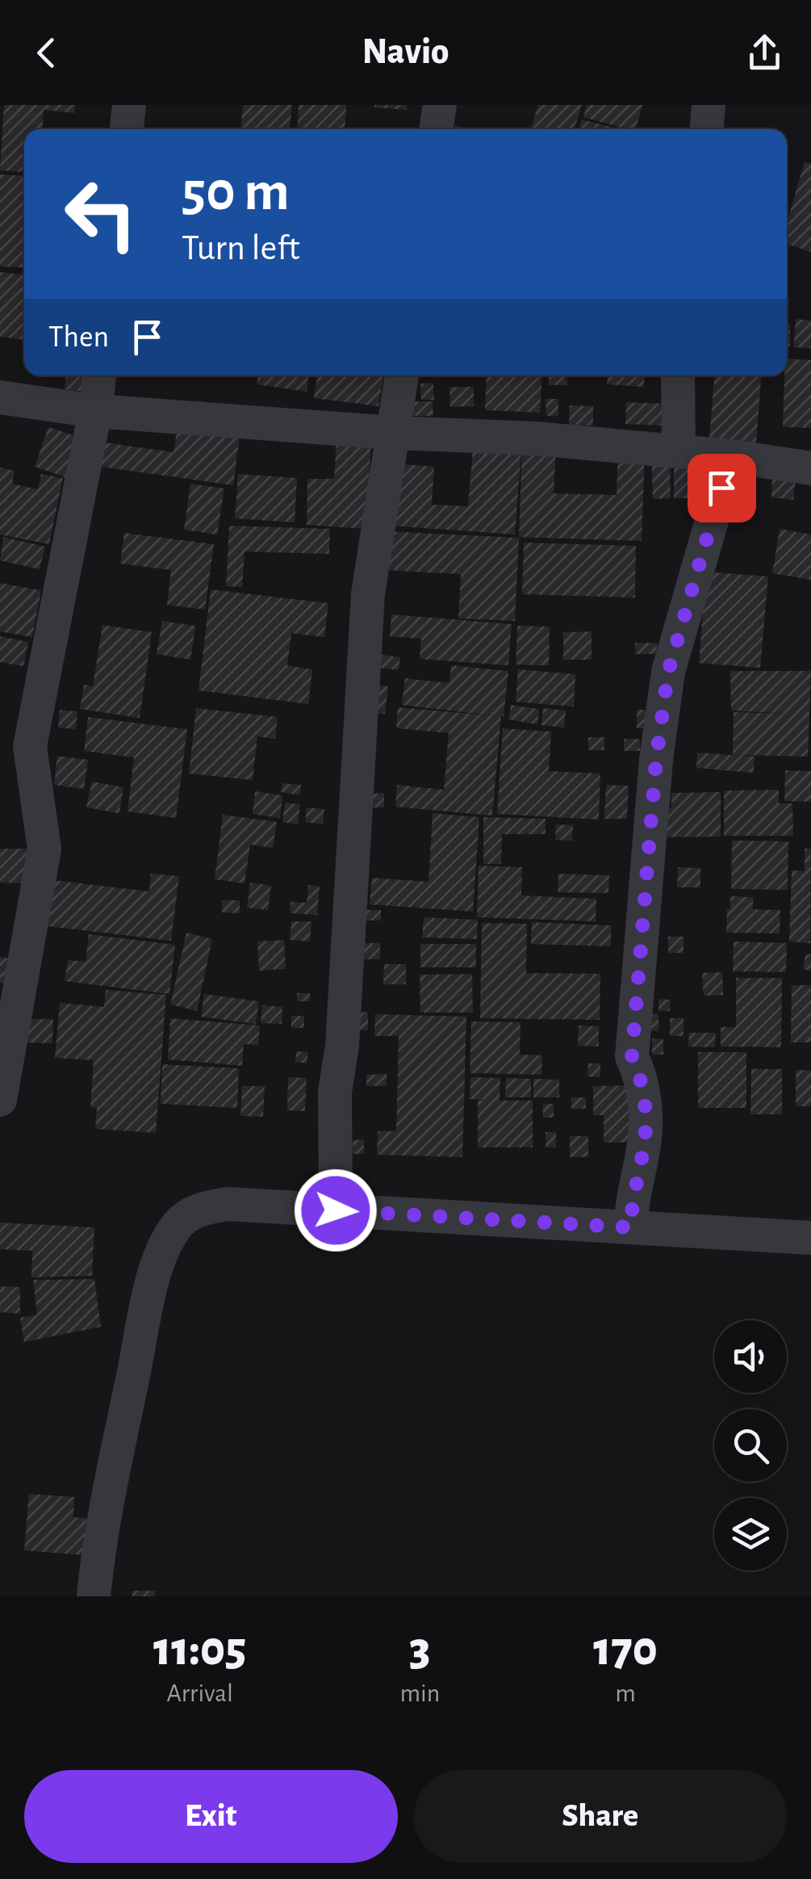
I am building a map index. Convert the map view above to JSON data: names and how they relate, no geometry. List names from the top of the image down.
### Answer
{
  "page": {
    "header": "Navio",
    "turn": ["50 m", "Turn left"],
    "then": "Then",
    "eta": [
      "11:05",
      "Arrival",
      "3",
      "min",
      "170",
      "m"
    ],
    "buttons": ["Exit", "Share"]
  }
}
